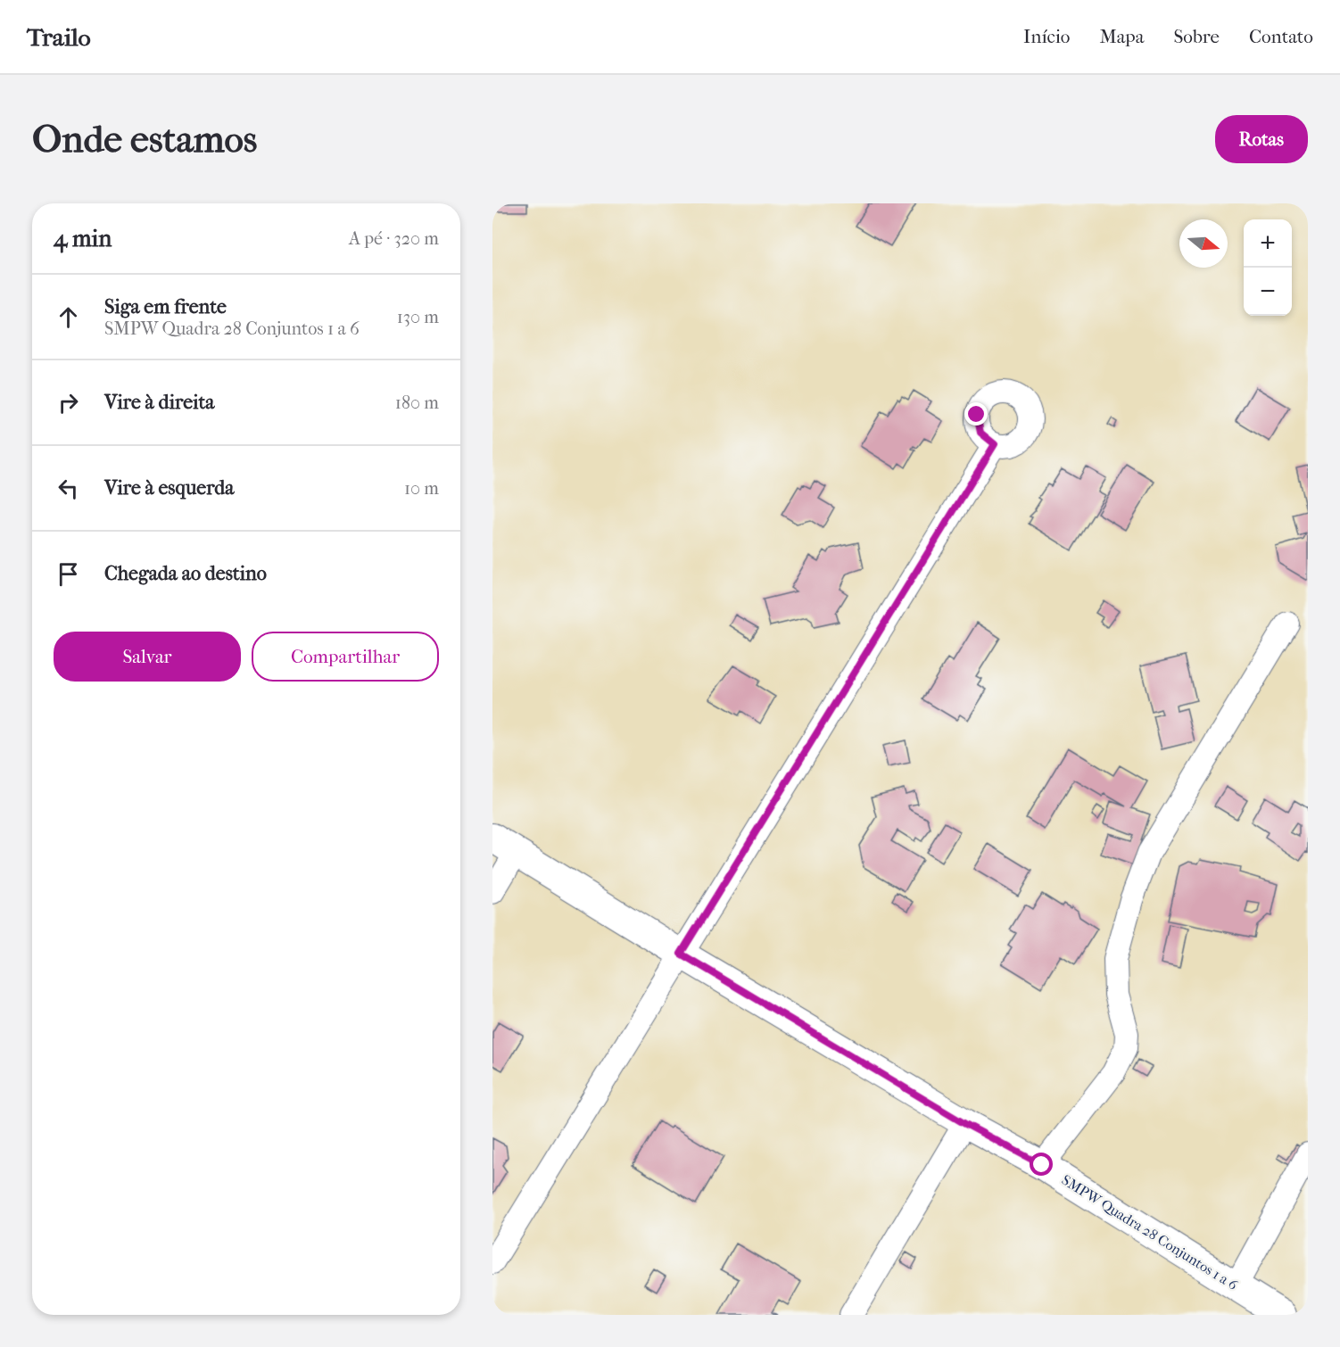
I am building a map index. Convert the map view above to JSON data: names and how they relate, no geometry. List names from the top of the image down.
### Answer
{
  "streets": {
    "street": ["SMPW Quadra 28 Conjuntos 1 a 6"]
  },
  "north": "right",
  "page": {
    "header": "Trailo",
    "nav": [
      "Início",
      "Mapa",
      "Sobre",
      "Contato"
    ],
    "buttons": [
      "Rotas",
      ["Salvar", "Compartilhar"]
    ],
    "title": "Onde estamos",
    "heading": ["4 min", "A pé · 320 m"],
    "map_buttons": ["+", "−"],
    "list": [
      ["Siga em frente", "SMPW Quadra 28 Conjuntos 1 a 6", "130 m"],
      ["Vire à direita", "180 m"],
      ["Vire à esquerda", "10 m"],
      "Chegada ao destino"
    ]
  }
}
